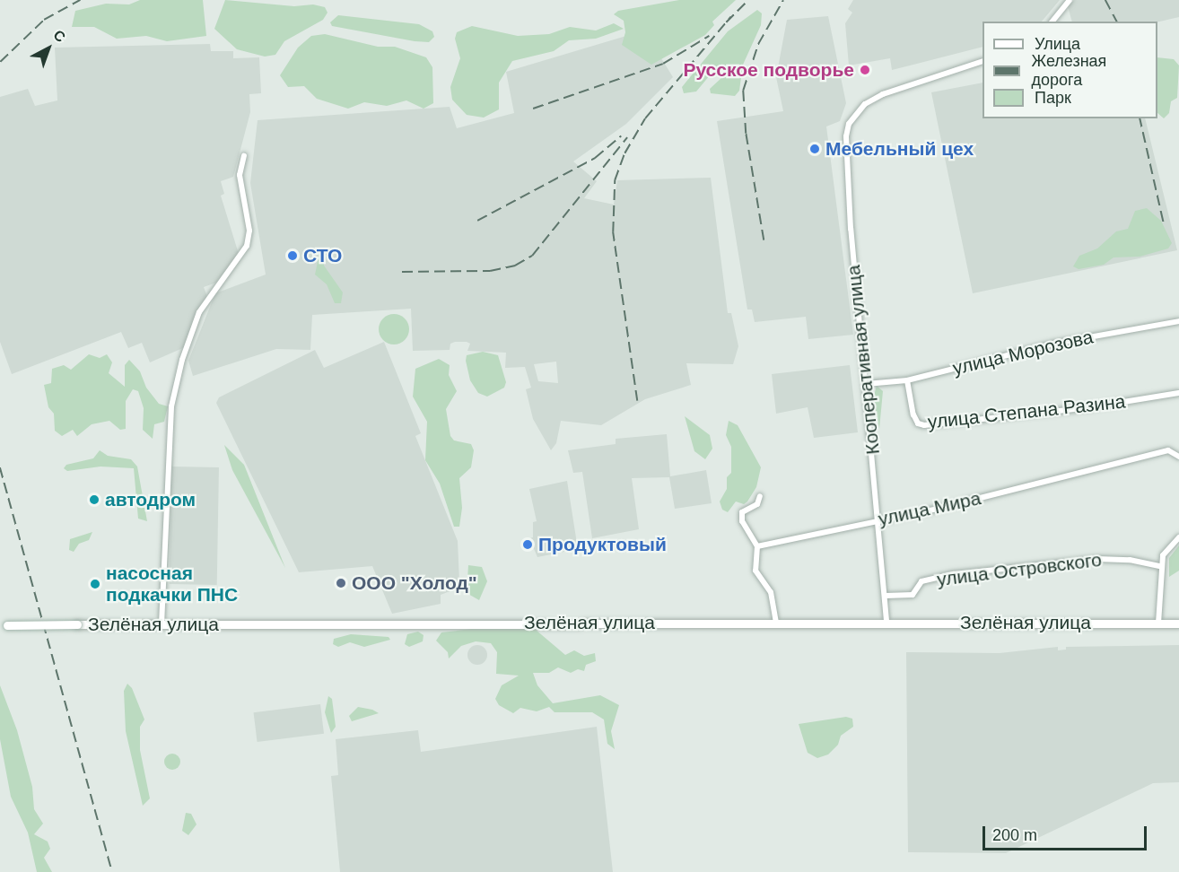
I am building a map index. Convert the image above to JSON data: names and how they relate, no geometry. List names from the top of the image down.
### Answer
{
  "streets": {
    "street": [
      "улица Морозова",
      "Кооперативная улица",
      "улица Степана Разина",
      "улица Мира",
      "улица Островского",
      "Зелёная улица"
    ]
  },
  "crossings": [
    ["улица Морозова", "Кооперативная улица"],
    ["улица Морозова", "улица Степана Разина"],
    ["Кооперативная улица", "улица Мира"],
    ["Кооперативная улица", "улица Островского"],
    ["Кооперативная улица", "Зелёная улица"]
  ],
  "places": [
    "Русское подворье",
    "Мебельный цех",
    "СТО",
    "автодром",
    "Продуктовый",
    "ООО \"Холод\"",
    "насосная подкачки ПНС"
  ],
  "legend": ["Улица", "Железная дорога", "Парк"],
  "scale_bar": "200 m",
  "north": "top right"
}
